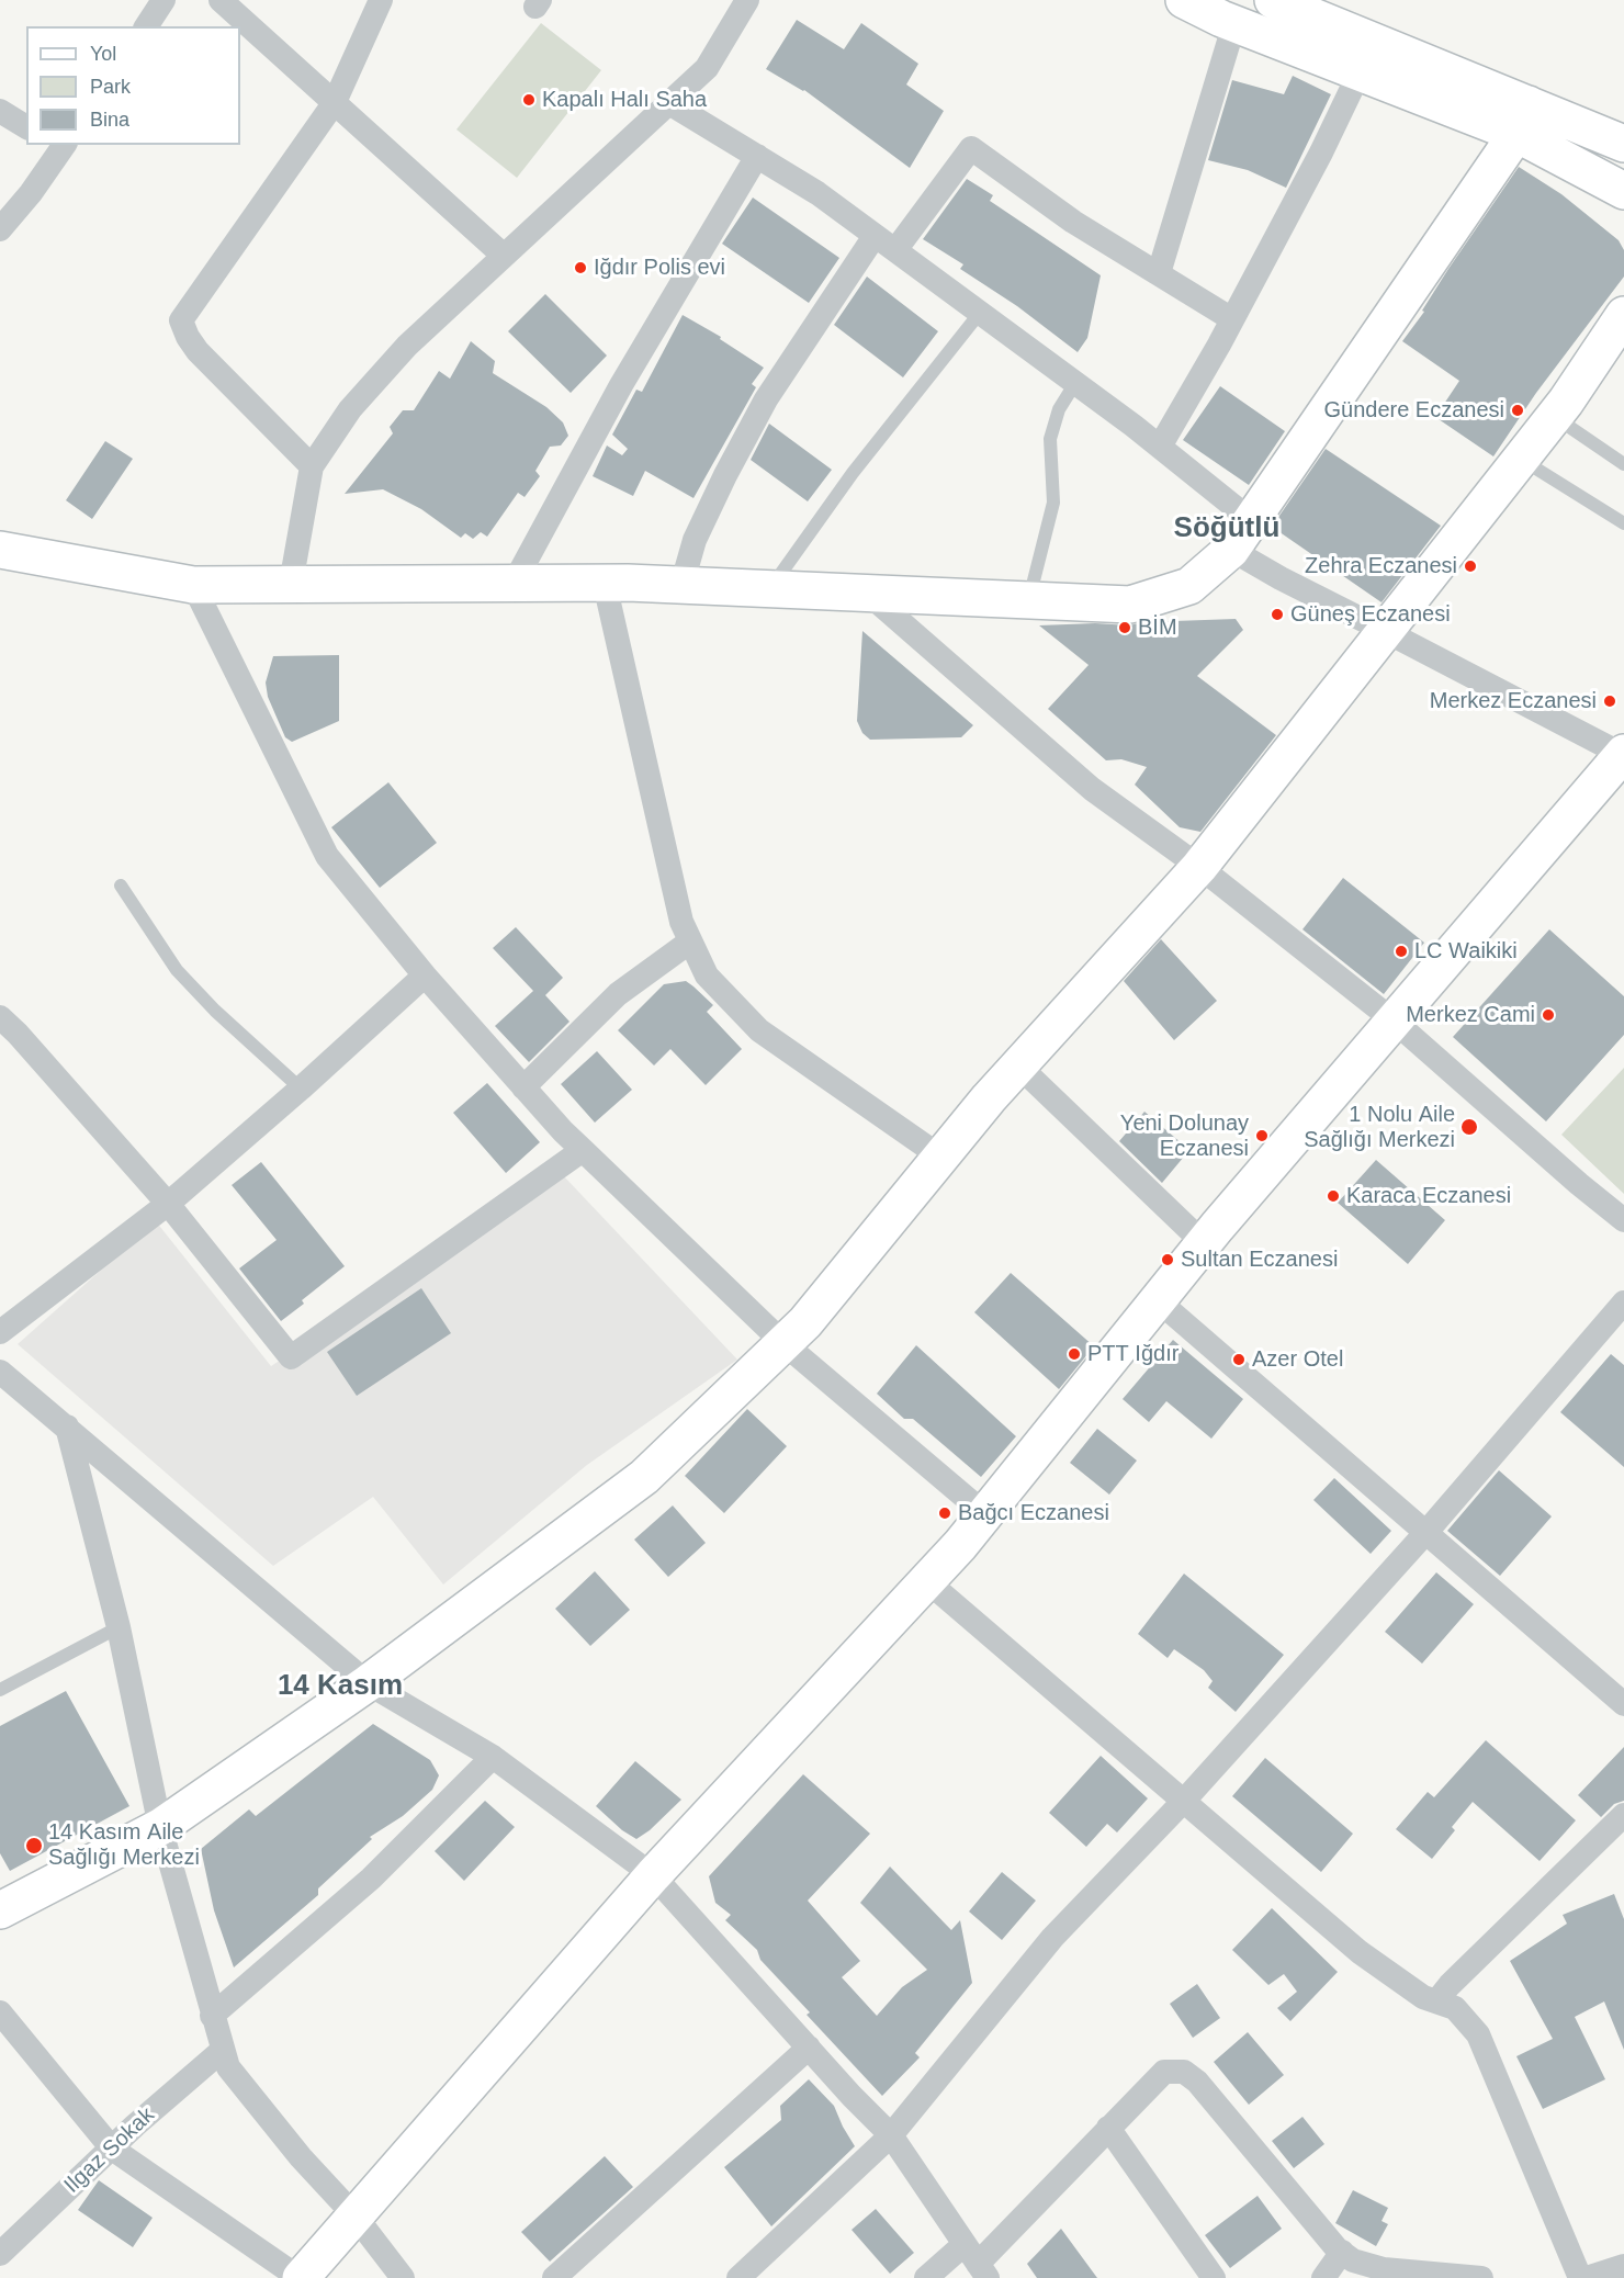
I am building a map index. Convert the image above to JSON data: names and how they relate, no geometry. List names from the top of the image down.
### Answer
{
  "streets": {
    "street": ["Ilgaz Sokak"]
  },
  "districts": ["Söğütlü", "14 Kasım"],
  "places": [
    "Kapalı Halı Saha",
    "Iğdır Polis evi",
    "Gündere Eczanesi",
    "Zehra Eczanesi",
    "Güneş Eczanesi",
    "BİM",
    "Merkez Eczanesi",
    "LC Waikiki",
    "Merkez Cami",
    "1 Nolu Aile Sağlığı Merkezi",
    "Yeni Dolunay Eczanesi",
    "Karaca Eczanesi",
    "Sultan Eczanesi",
    "PTT Iğdır",
    "Azer Otel",
    "Bağcı Eczanesi",
    "14 Kasım Aile Sağlığı Merkezi"
  ],
  "legend": ["Yol", "Park", "Bina"]
}
